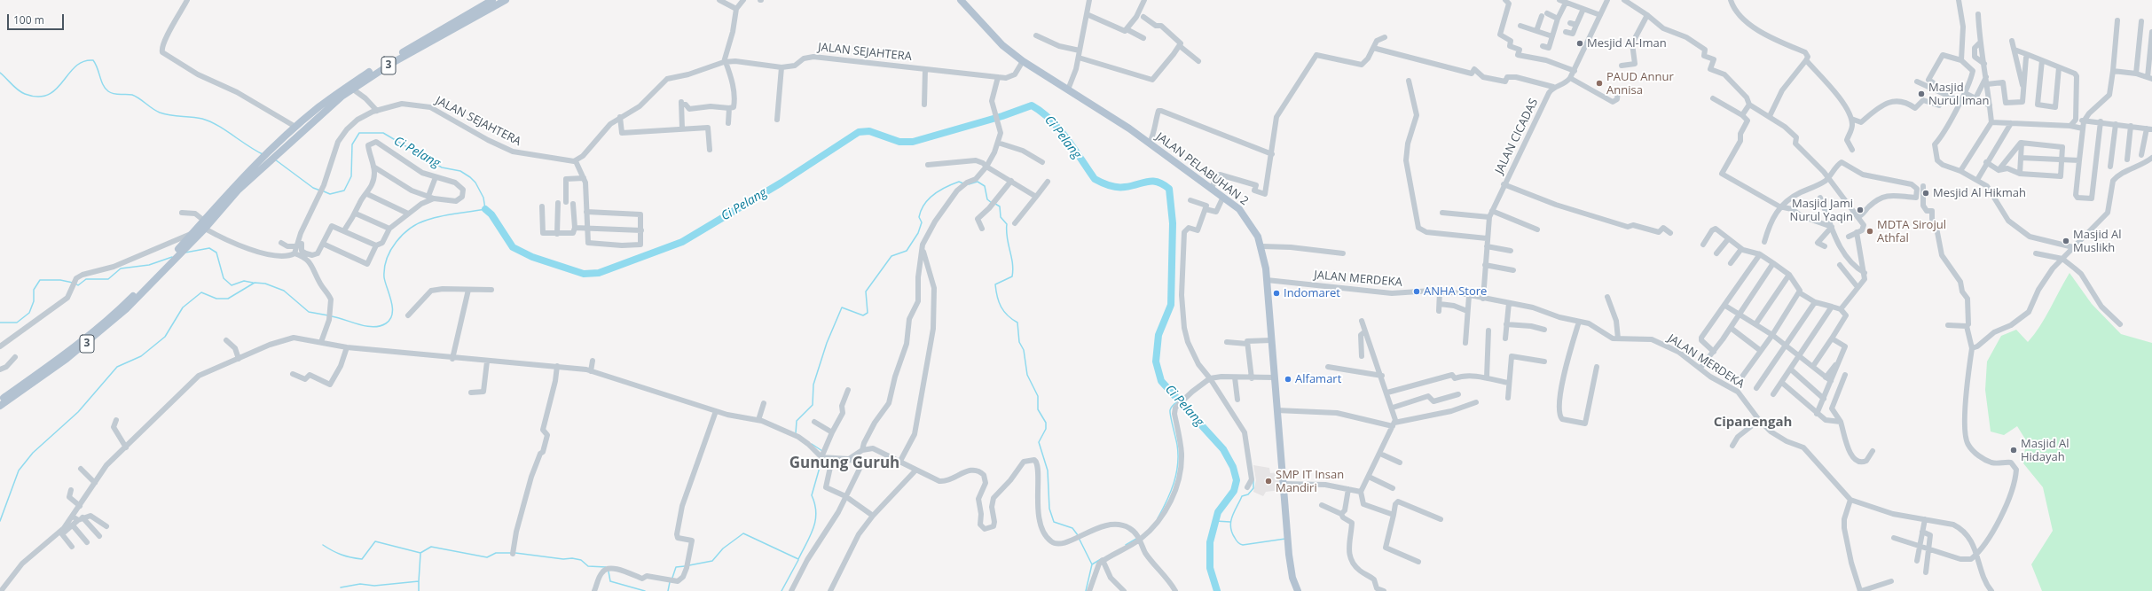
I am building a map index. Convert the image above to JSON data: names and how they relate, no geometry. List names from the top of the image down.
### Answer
{
  "streets": {
    "main road": ["3", "JALAN PELABUHAN 2"],
    "street": ["JALAN SEJAHTERA", "JALAN CICADAS", "JALAN MERDEKA"]
  },
  "crossings": [
    ["JALAN SEJAHTERA", "JALAN PELABUHAN 2"],
    ["JALAN CICADAS", "JALAN MERDEKA"],
    ["JALAN PELABUHAN 2", "JALAN MERDEKA"]
  ],
  "districts": ["Cipanengah", "Gunung Guruh"],
  "water": ["Ci Pelang"],
  "places": [
    "Mesjid Al-Iman",
    "PAUD Annur Annisa",
    "Masjid Nurul Iman",
    "Mesjid Al Hikmah",
    "Masjid Jami Nurul Yaqin",
    "MDTA Sirojul Athfal",
    "Masjid Al Muslikh",
    "ANHA Store",
    "Indomaret",
    "Alfamart",
    "Masjid Al Hidayah",
    "SMP IT Insan Mandiri"
  ],
  "scale_bar": "100 m"
}
